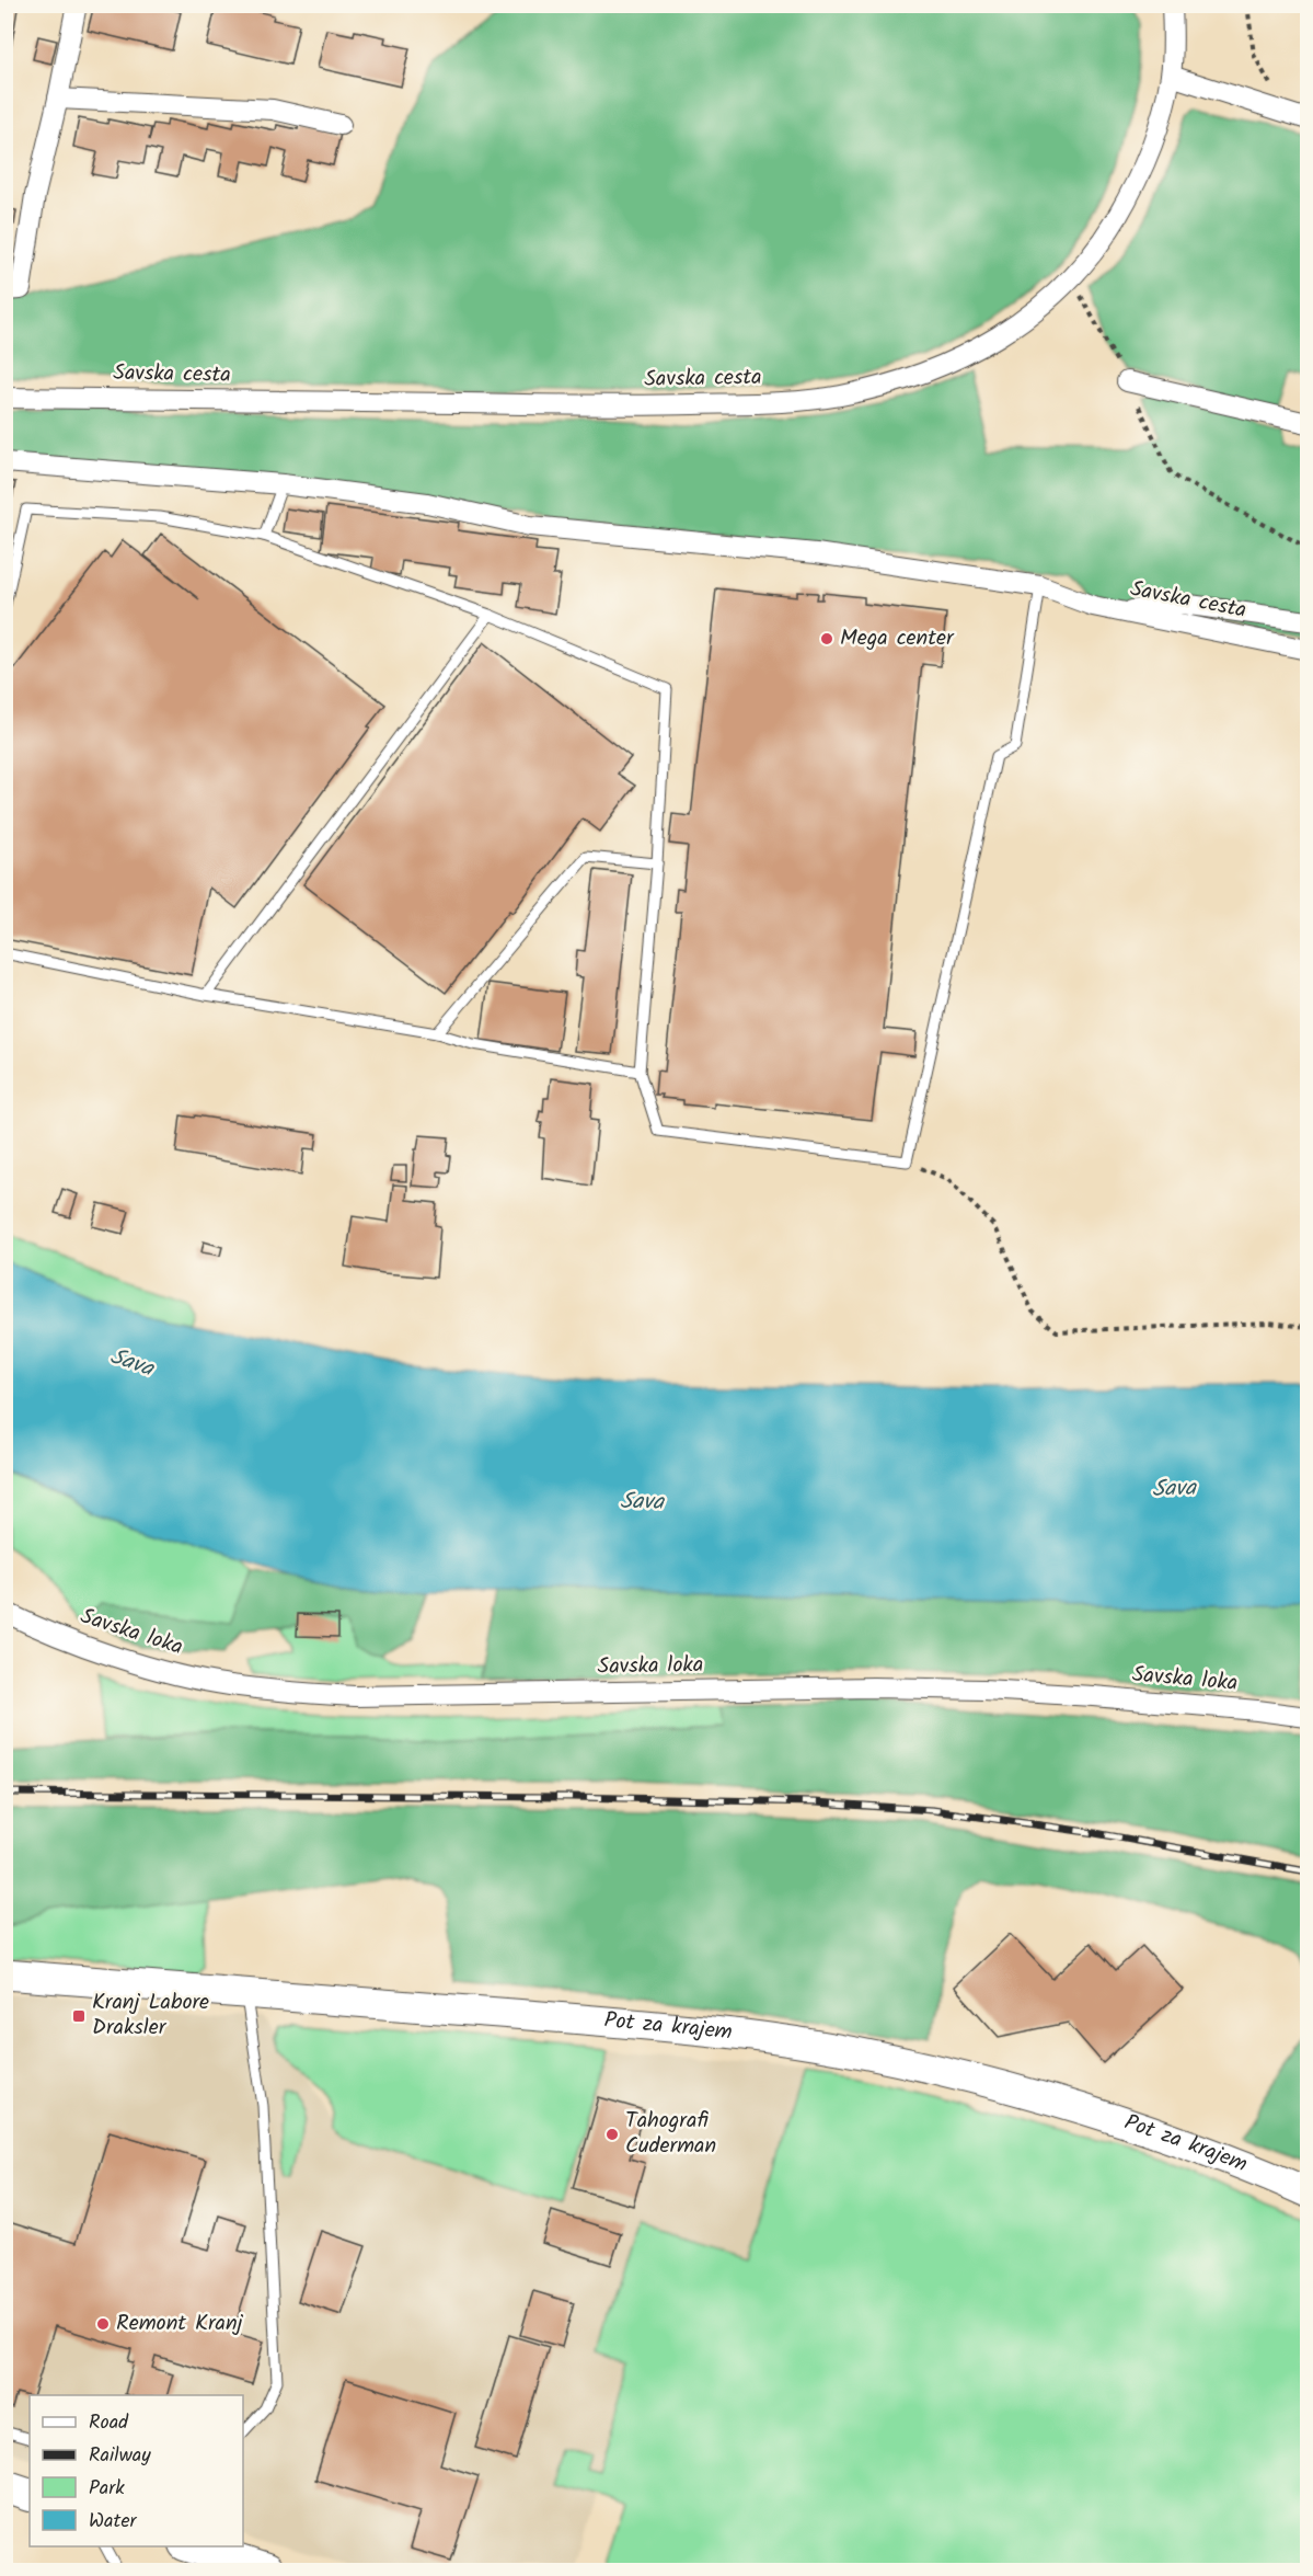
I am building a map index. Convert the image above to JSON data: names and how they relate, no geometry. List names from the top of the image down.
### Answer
{
  "streets": {
    "street": ["Savska cesta", "Savska loka", "Pot za krajem"]
  },
  "water": ["Sava"],
  "places": {
    "other": ["Mega center", "Tahografi Cuderman", "Remont Kranj"],
    "transit": ["Kranj Labore Draksler"]
  },
  "legend": [
    "Road",
    "Railway",
    "Park",
    "Water"
  ]
}
